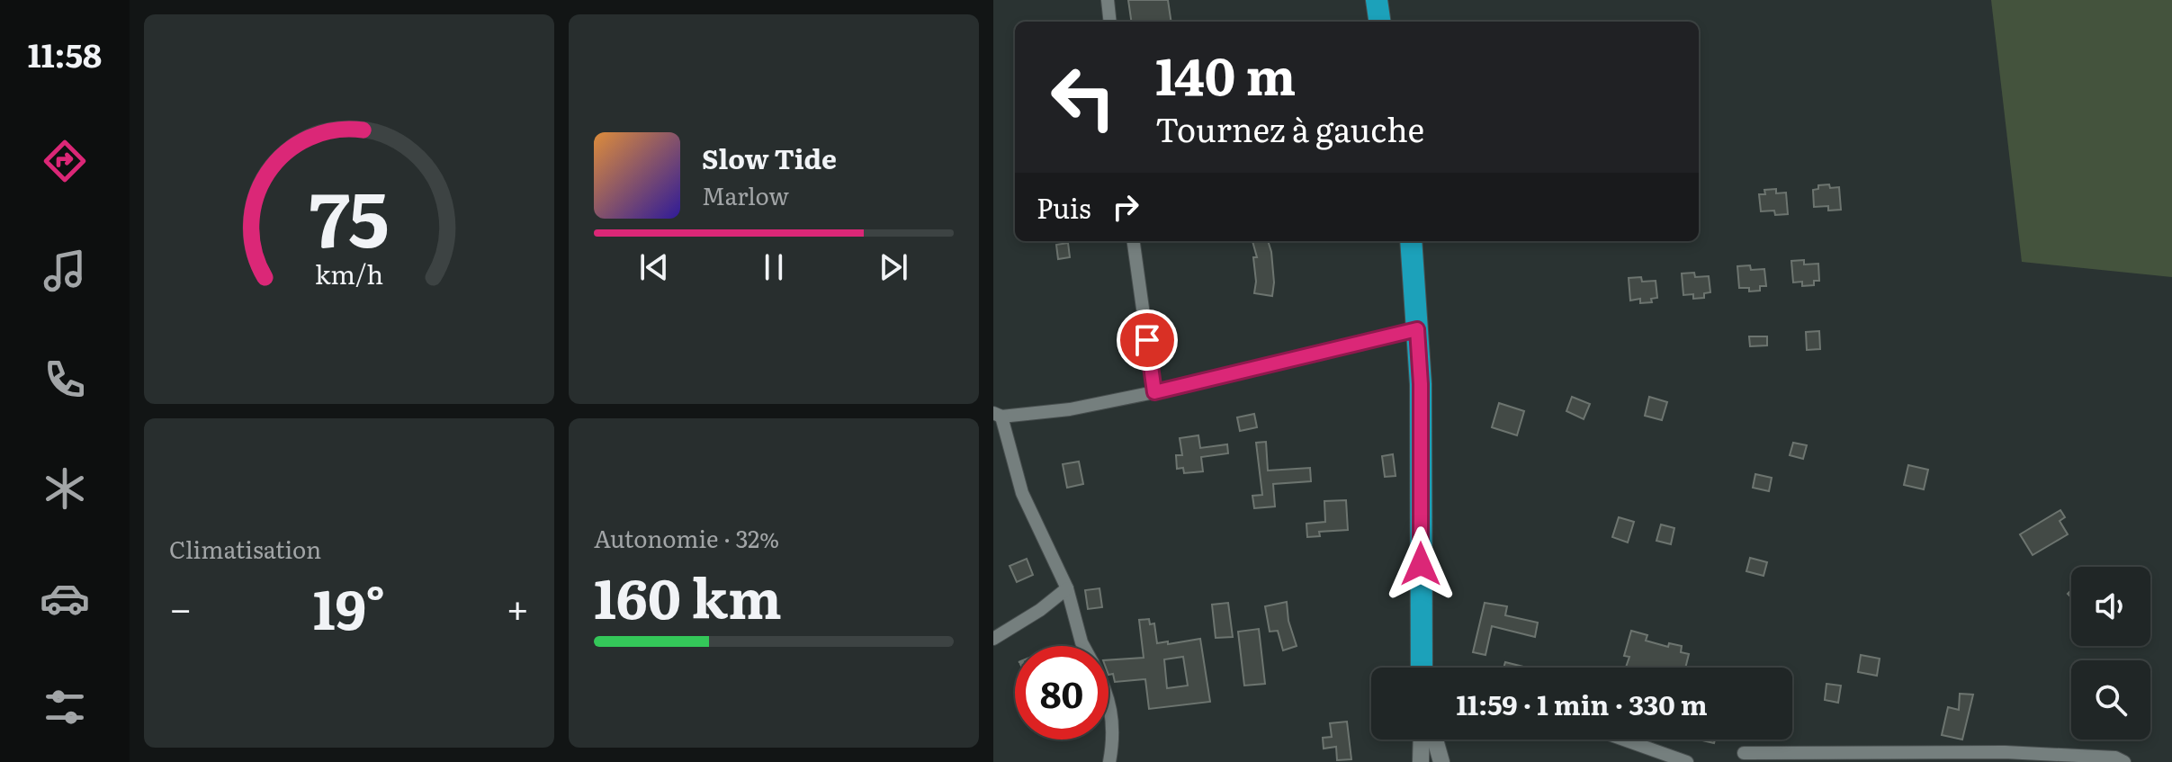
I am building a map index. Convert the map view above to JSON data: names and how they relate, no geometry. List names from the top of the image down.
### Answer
{
  "page": {
    "tabs": "11:58",
    "turn": ["140 m", "Tournez à gauche"],
    "song": ["Slow Tide", "Marlow"],
    "then": "Puis",
    "tile": [
      "Climatisation",
      ["Autonomie · 32%", "160 km"]
    ],
    "heat": ["−", "19°", "+"],
    "limit": "80",
    "trip": "11:59 · 1 min · 330 m",
    "gauge": ["75", "km/h"]
  }
}
